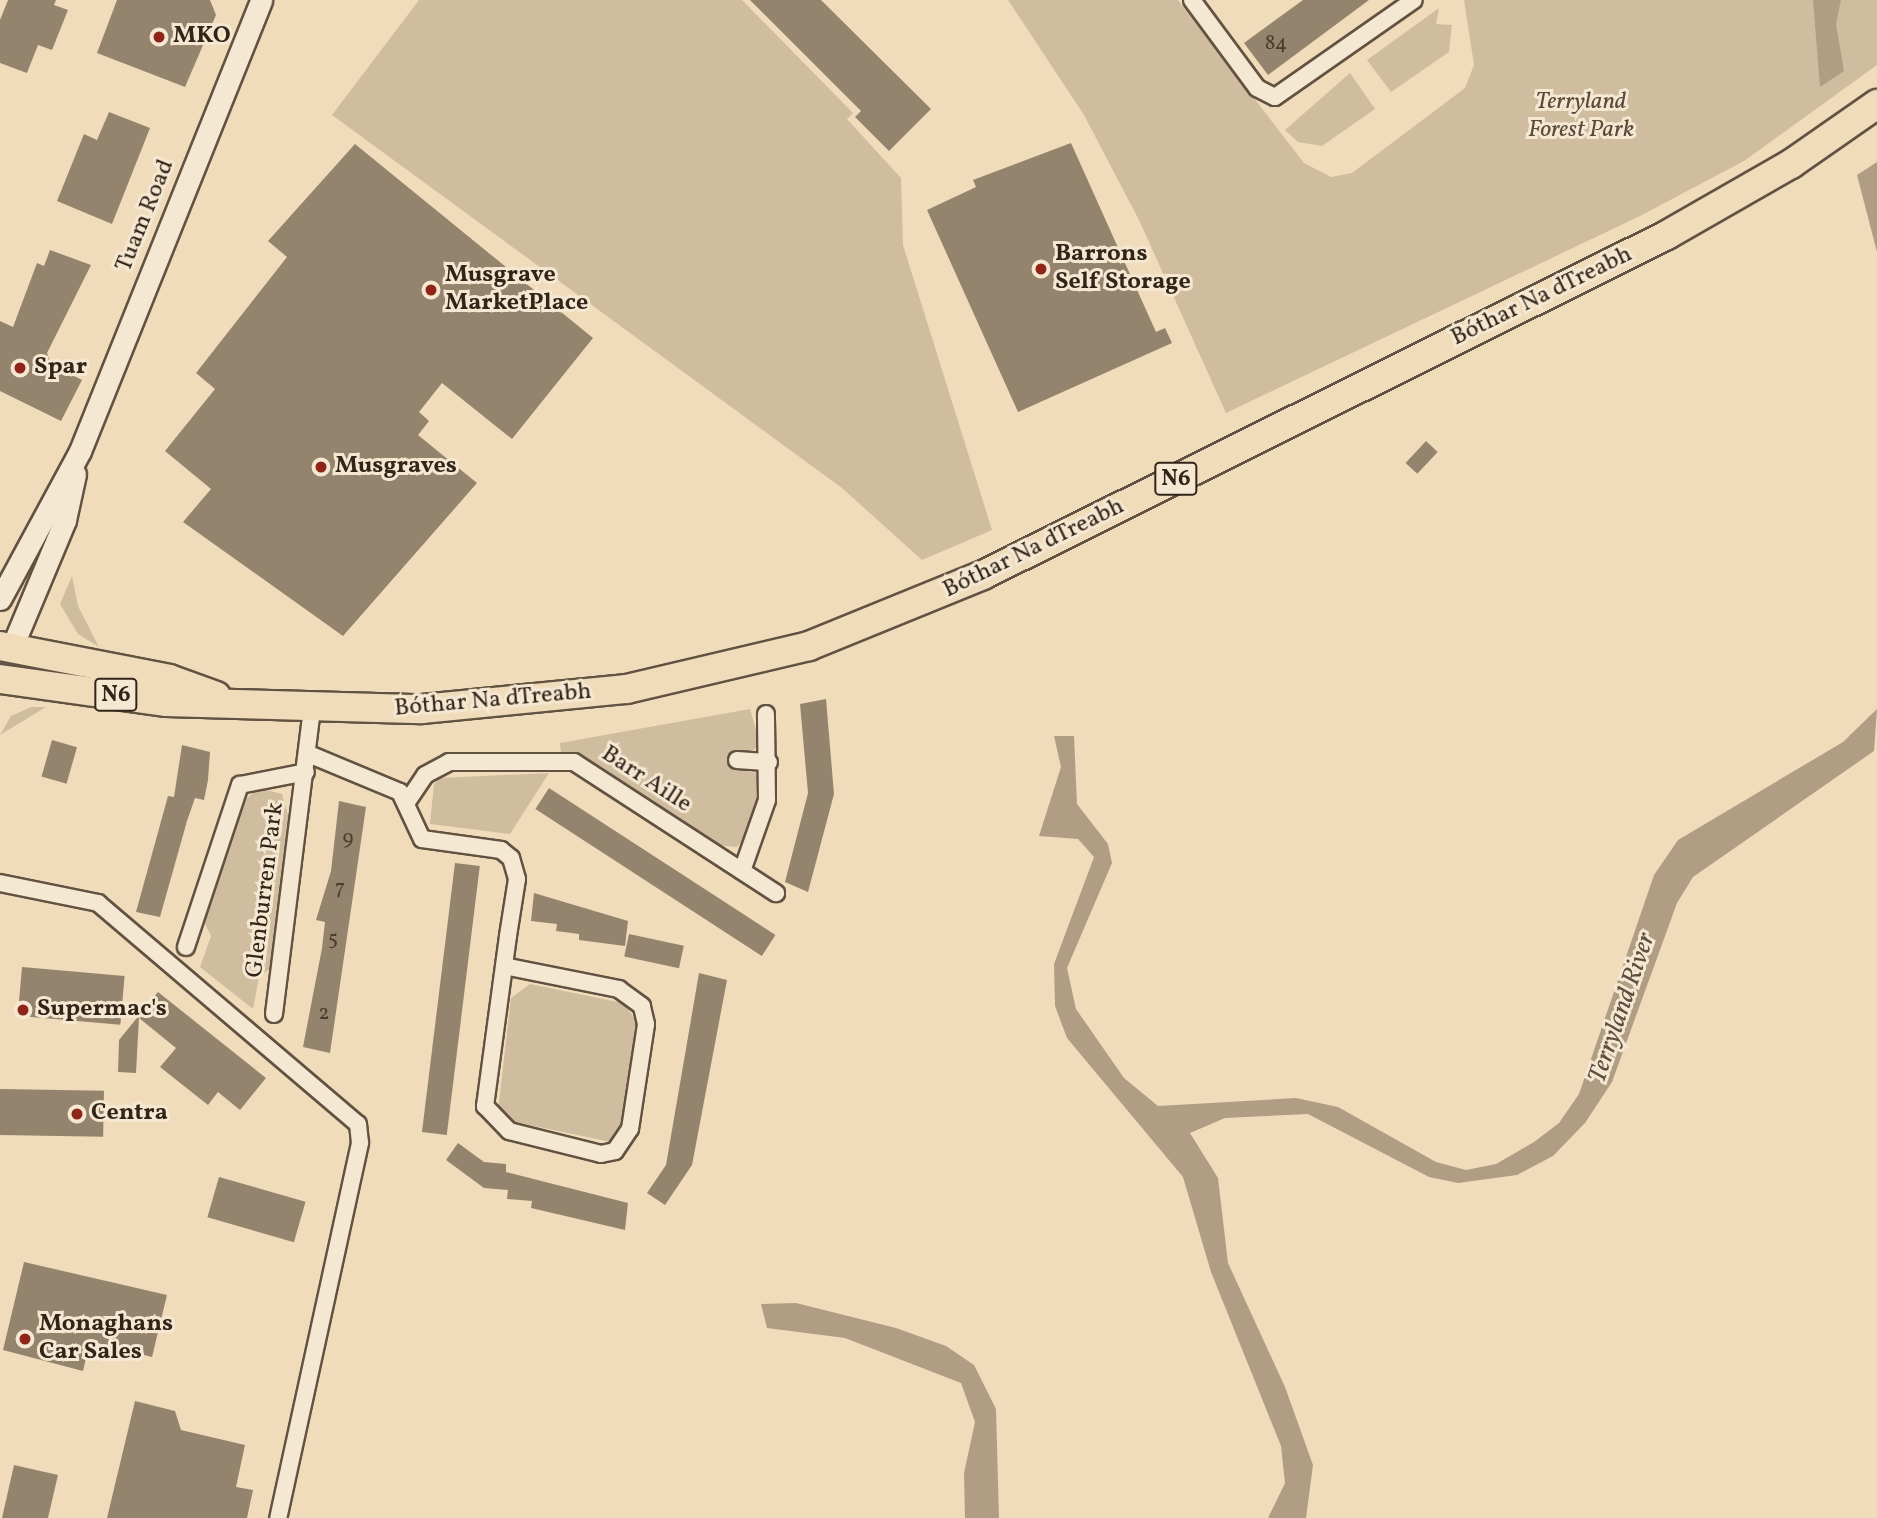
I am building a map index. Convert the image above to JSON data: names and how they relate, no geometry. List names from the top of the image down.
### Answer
{
  "streets": {
    "highway": ["Bóthar Na dTreabh", "N6"],
    "main road": ["Tuam Road"],
    "street": ["Barr Aille", "Glenburren Park"]
  },
  "crossings": [
    ["Tuam Road", "Bóthar Na dTreabh"],
    ["Bóthar Na dTreabh", "Glenburren Park"]
  ],
  "water": ["Terryland River"],
  "parks": ["Terryland Forest Park"],
  "places": [
    "MKO",
    "Barrons Self Storage",
    "Musgrave MarketPlace",
    "Spar",
    "Musgraves",
    "Supermac's",
    "Centra",
    "Monaghans Car Sales"
  ],
  "house_numbers": [
    "84",
    "9",
    "7",
    "5",
    "2"
  ]
}
